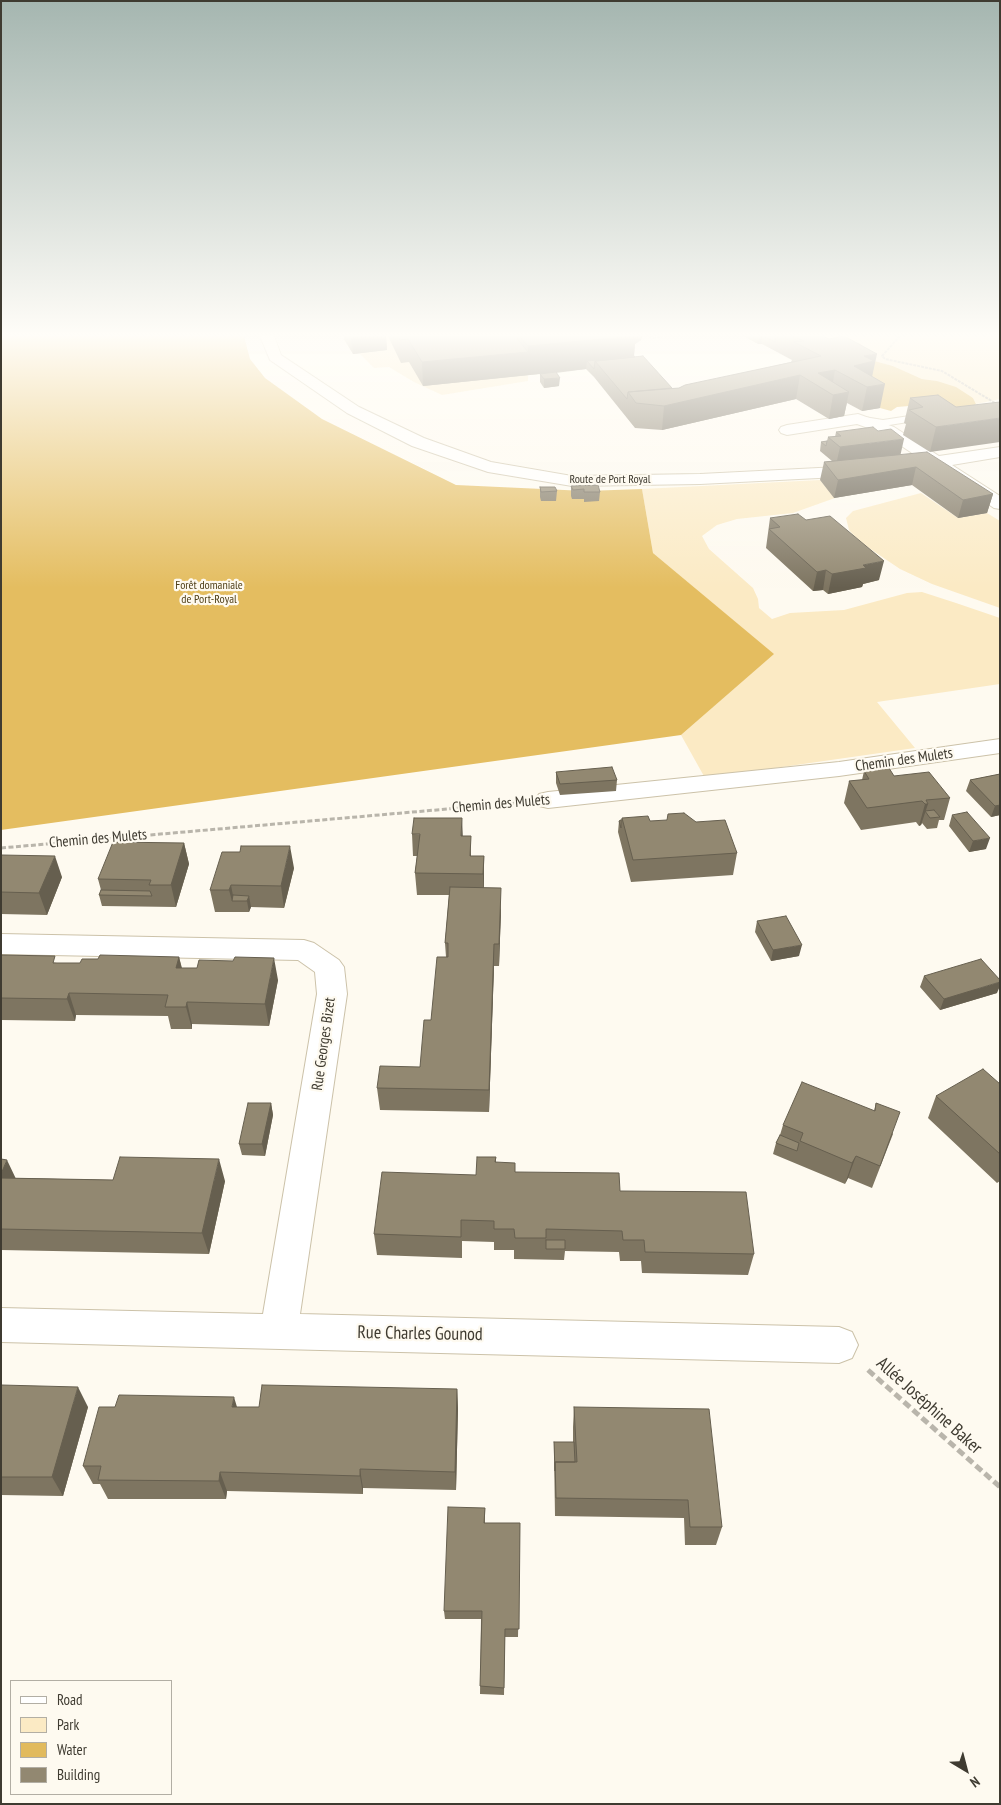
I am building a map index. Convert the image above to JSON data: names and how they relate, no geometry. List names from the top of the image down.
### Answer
{
  "streets": {
    "street": [
      "Route de Port Royal",
      "Chemin des Mulets",
      "Rue Georges Bizet",
      "Rue Charles Gounod"
    ],
    "path": ["Allée Joséphine Baker"]
  },
  "crossings": [
    ["Rue Georges Bizet", "Rue Charles Gounod"],
    ["Rue Charles Gounod", "Allée Joséphine Baker"]
  ],
  "parks": ["Forêt domaniale de Port-Royal"],
  "legend": [
    "Road",
    "Park",
    "Water",
    "Building"
  ],
  "north": "bottom right"
}
